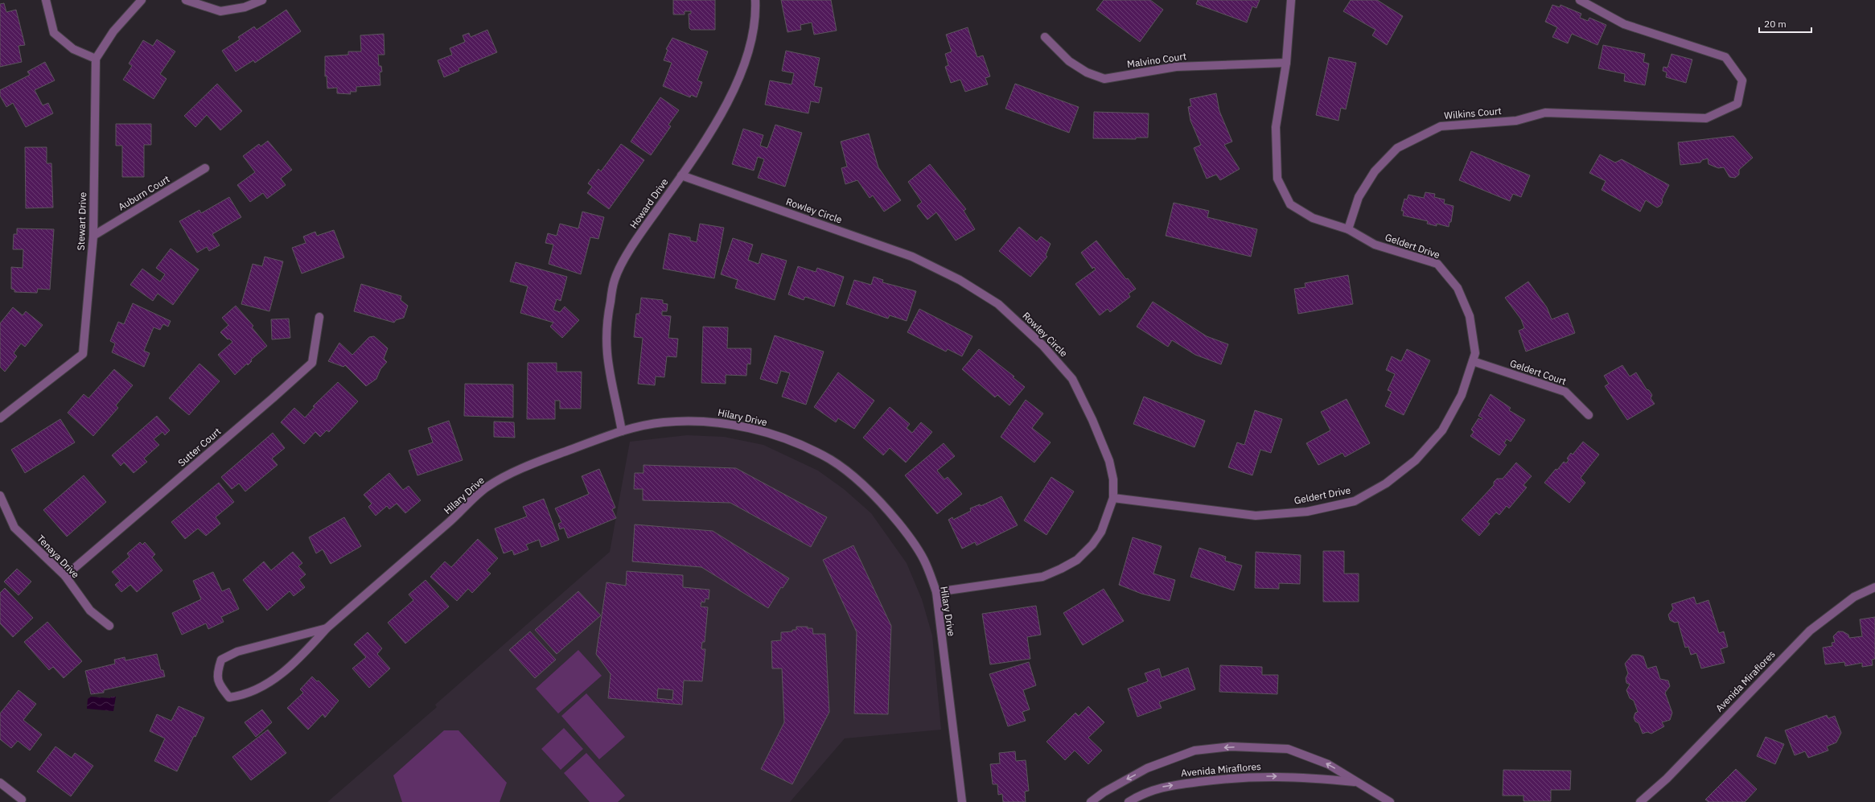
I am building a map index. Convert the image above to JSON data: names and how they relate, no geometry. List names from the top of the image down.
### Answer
{
  "streets": {
    "street": [
      "Malvino Court",
      "Wilkins Court",
      "Auburn Court",
      "Howard Drive",
      "Rowley Circle",
      "Stewart Drive",
      "Geldert Drive",
      "Geldert Court",
      "Hilary Drive",
      "Sutter Court",
      "Tenaya Drive",
      "Avenida Miraflores"
    ]
  },
  "crossings": [
    ["Malvino Court", "Geldert Drive"],
    ["Wilkins Court", "Geldert Drive"],
    ["Auburn Court", "Stewart Drive"],
    ["Howard Drive", "Rowley Circle"],
    ["Howard Drive", "Hilary Drive"],
    ["Rowley Circle", "Geldert Drive"],
    ["Rowley Circle", "Hilary Drive"],
    ["Geldert Drive", "Geldert Court"],
    ["Sutter Court", "Tenaya Drive"]
  ],
  "scale_bar": "20 m"
}
